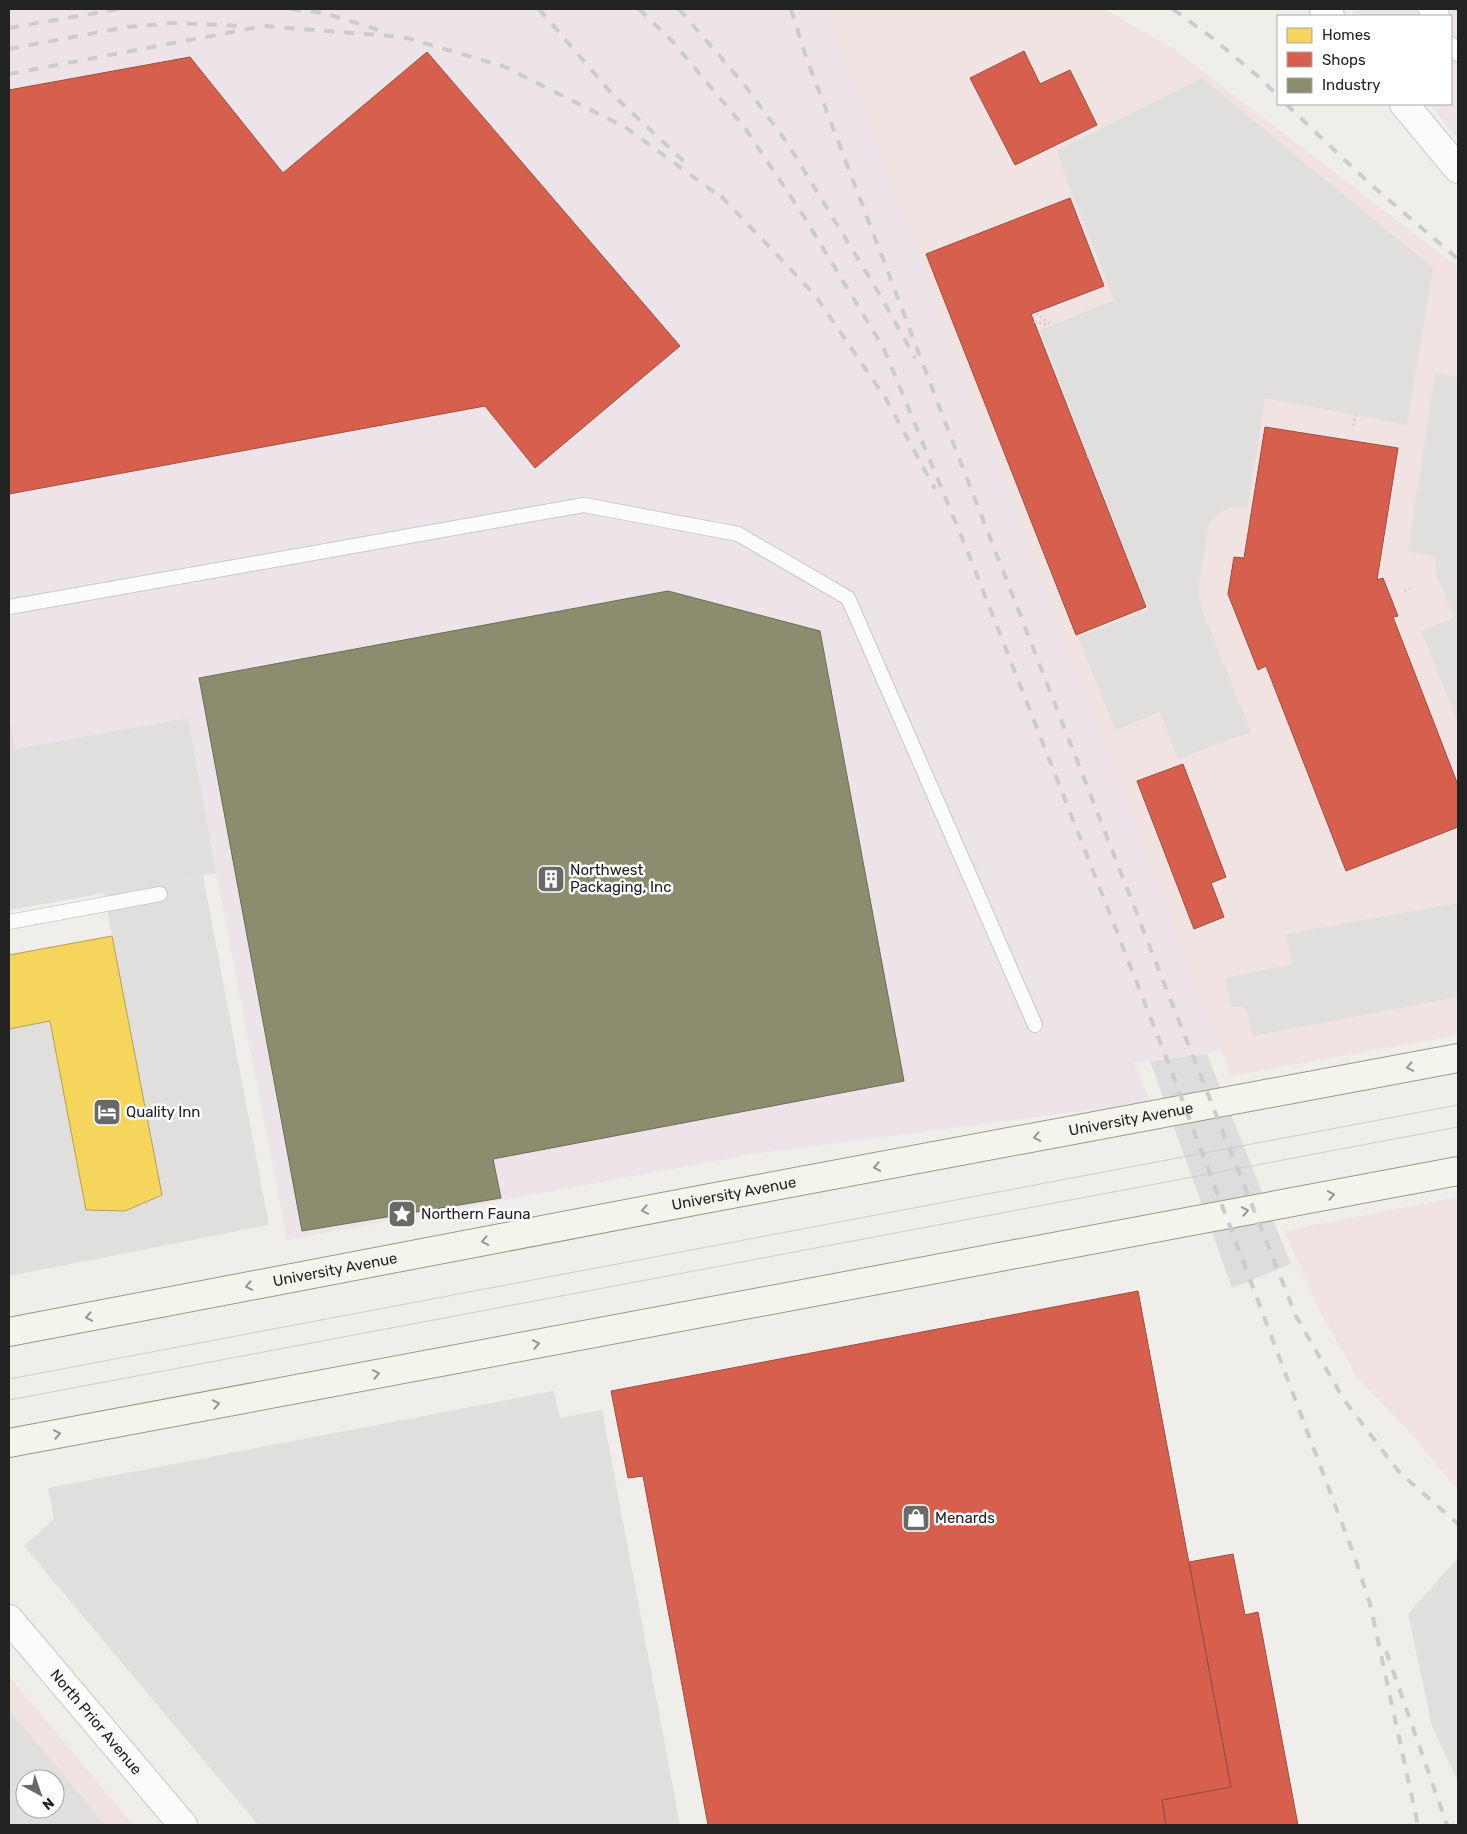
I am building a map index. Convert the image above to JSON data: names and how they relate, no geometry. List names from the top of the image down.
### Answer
{
  "streets": {
    "main road": ["University Avenue"],
    "street": ["North Prior Avenue"]
  },
  "places": {
    "building": ["Northwest Packaging, Inc"],
    "hotel": ["Quality Inn"],
    "place": ["Northern Fauna"],
    "shop": ["Menards"]
  },
  "legend": ["Homes", "Shops", "Industry"],
  "north": "bottom right"
}
